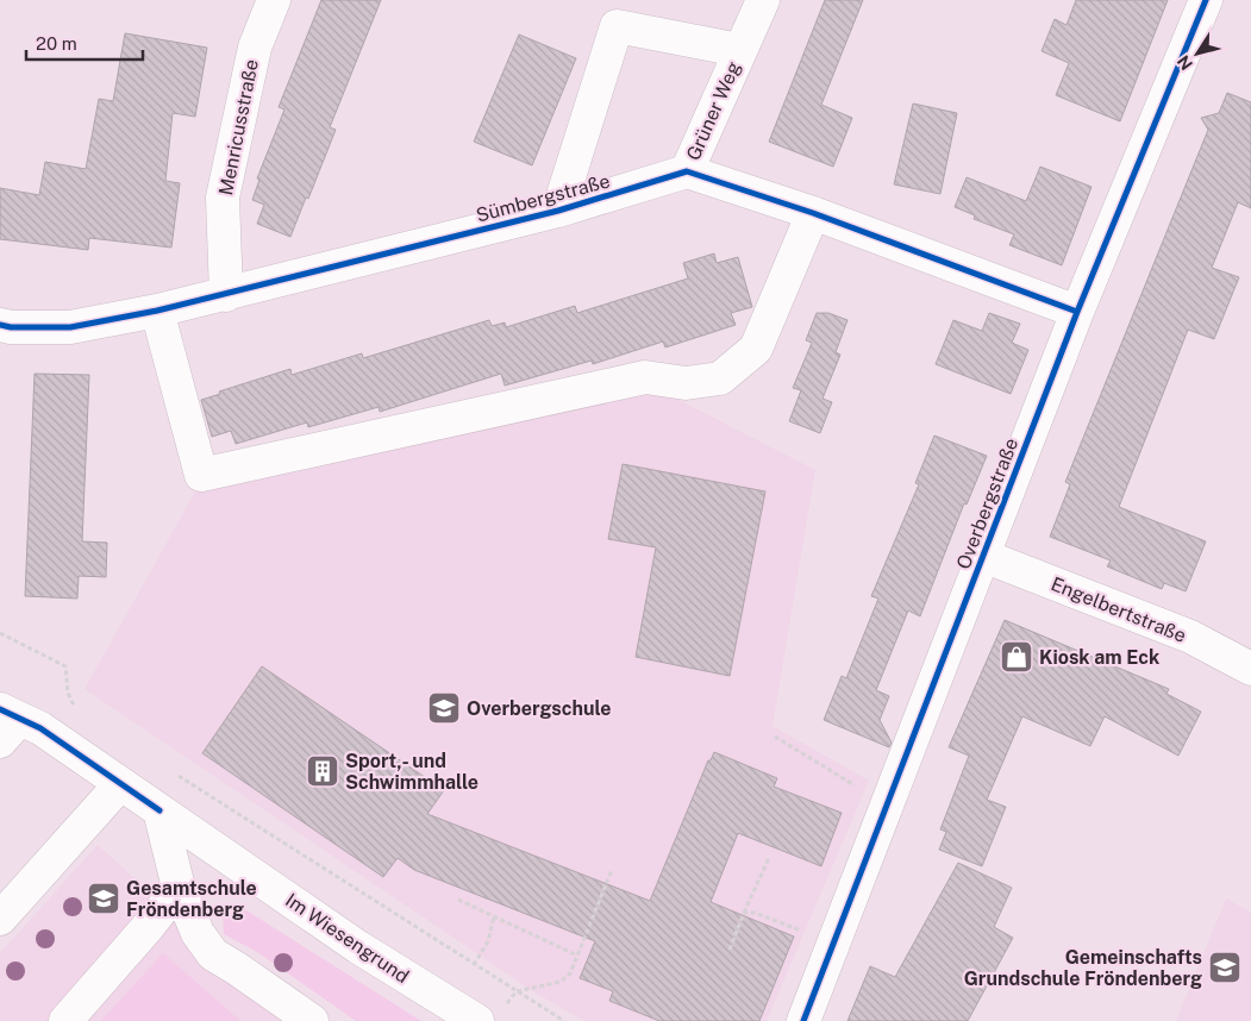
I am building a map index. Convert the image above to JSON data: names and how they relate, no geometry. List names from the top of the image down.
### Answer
{
  "streets": {
    "street": [
      "Grüner Weg",
      "Menricusstraße",
      "Sümbergstraße",
      "Overbergstraße",
      "Engelbertstraße",
      "Im Wiesengrund"
    ]
  },
  "crossings": [
    ["Grüner Weg", "Sümbergstraße"],
    ["Menricusstraße", "Sümbergstraße"],
    ["Overbergstraße", "Engelbertstraße"]
  ],
  "places": {
    "shop": ["Kiosk am Eck"],
    "school or university": ["Overbergschule", "Gesamtschule Fröndenberg", "Gemeinschafts Grundschule Fröndenberg"],
    "building": ["Sport,- und Schwimmhalle"]
  },
  "scale_bar": "20 m",
  "north": "bottom left"
}
